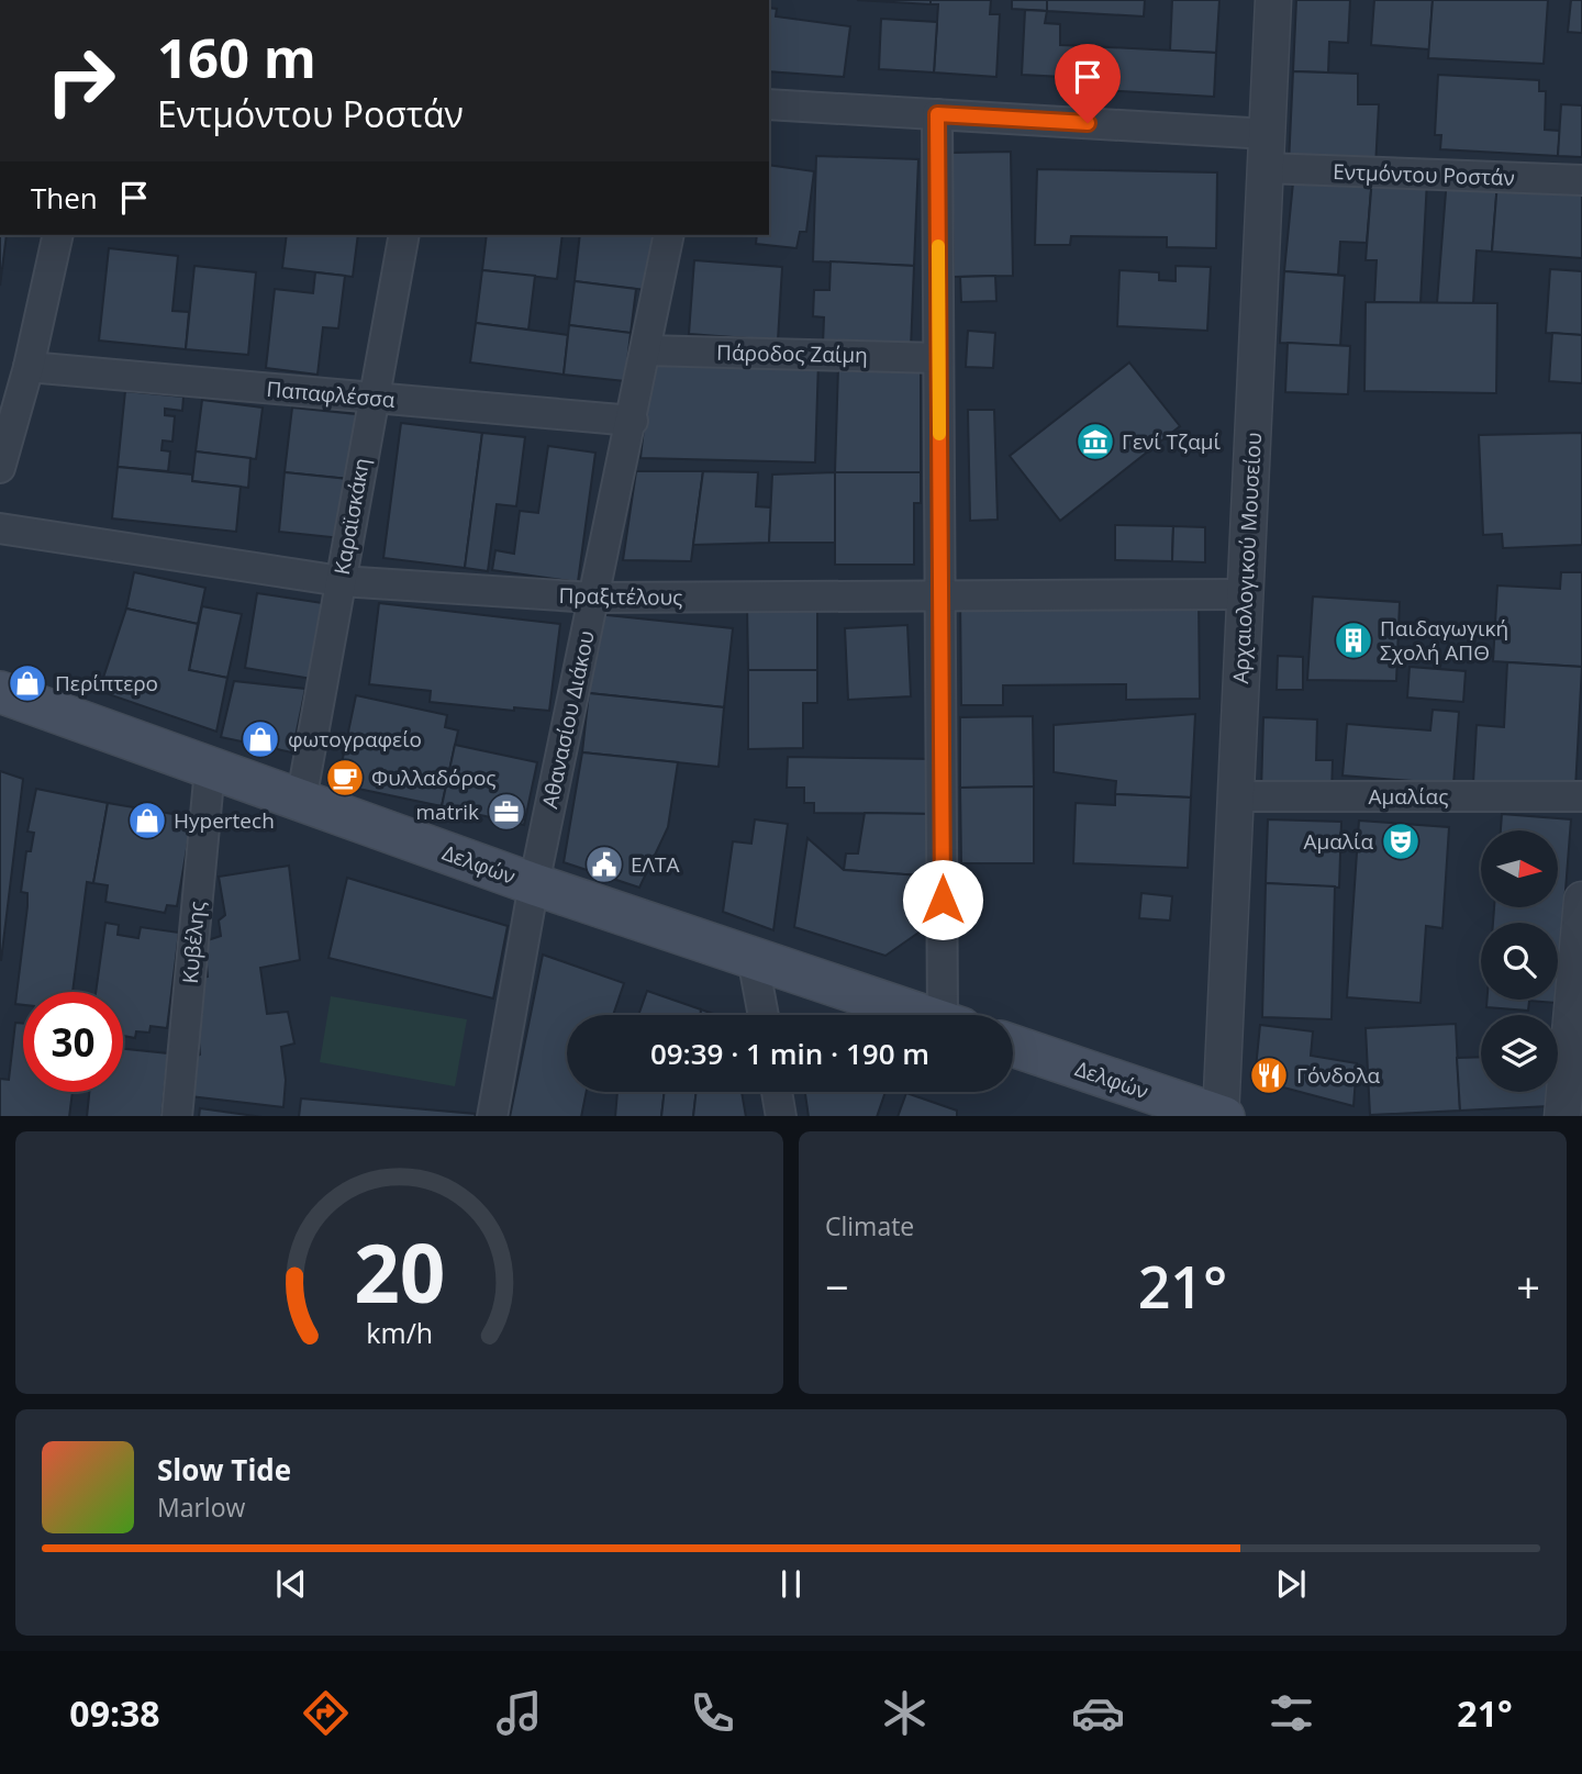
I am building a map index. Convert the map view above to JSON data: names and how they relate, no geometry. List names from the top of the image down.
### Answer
{
  "streets": {
    "main road": ["Δελφών"],
    "street": [
      "Εντμόντου Ροστάν",
      "Πάροδος Ζαίμη",
      "Παπαφλέσσα",
      "Καραϊσκάκη",
      "Αρχαιολογικού Μουσείου",
      "Πραξιτέλους",
      "Αθανασίου Διάκου",
      "Αμαλίας",
      "Κυβέλης"
    ]
  },
  "crossings": [
    ["Εντμόντου Ροστάν", "Αρχαιολογικού Μουσείου"],
    ["Πάροδος Ζαίμη", "Αθανασίου Διάκου"],
    ["Παπαφλέσσα", "Καραϊσκάκη"],
    ["Παπαφλέσσα", "Αθανασίου Διάκου"],
    ["Καραϊσκάκη", "Πραξιτέλους"],
    ["Καραϊσκάκη", "Δελφών"],
    ["Αρχαιολογικού Μουσείου", "Πραξιτέλους"],
    ["Αρχαιολογικού Μουσείου", "Αμαλίας"],
    ["Αρχαιολογικού Μουσείου", "Δελφών"],
    ["Πραξιτέλους", "Αθανασίου Διάκου"],
    ["Αθανασίου Διάκου", "Δελφών"],
    ["Δελφών", "Κυβέλης"]
  ],
  "places": {
    "museum": ["Γενί Τζαμί"],
    "building": ["Παιδαγωγική Σχολή ΑΠΘ"],
    "shop": ["Περίπτερο", "φωτογραφείο", "Hypertech"],
    "cafe": ["Φυλλαδόρος"],
    "office": ["matrik"],
    "theatre": ["Αμαλία"],
    "public building": ["ΕΛΤΑ"],
    "restaurant": ["Γόνδολα"]
  },
  "north": "right",
  "page": {
    "turn": ["160 m", "Εντμόντου Ροστάν"],
    "then": "Then",
    "limit": "30",
    "trip": "09:39 · 1 min · 190 m",
    "tile": "Climate",
    "heat": ["−", "21°", "+"],
    "song": ["Slow Tide", "Marlow"],
    "tabs": ["09:38", "21°"],
    "gauge": ["20", "km/h"]
  }
}
